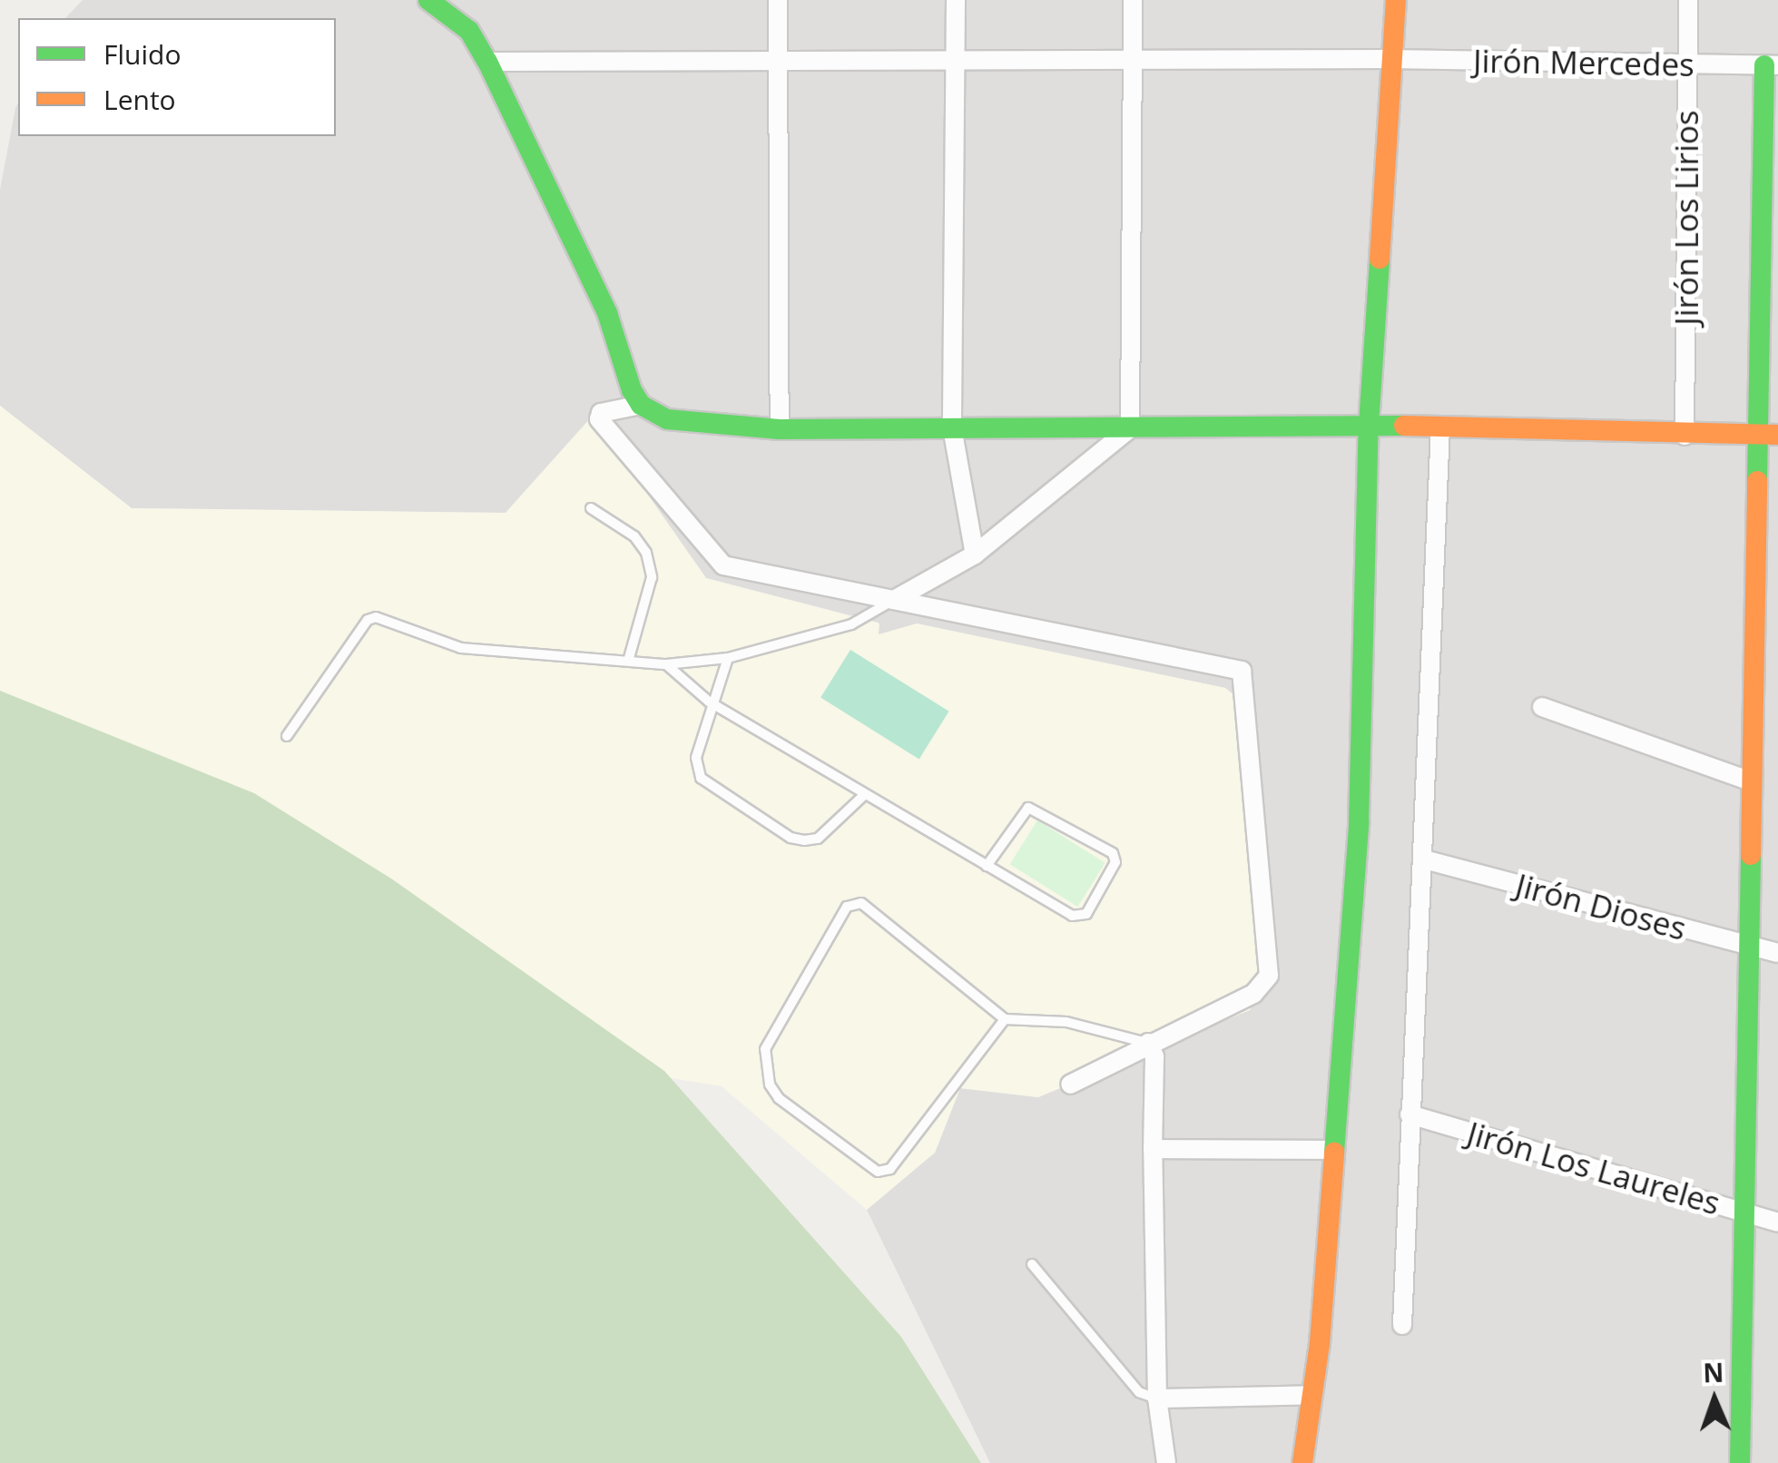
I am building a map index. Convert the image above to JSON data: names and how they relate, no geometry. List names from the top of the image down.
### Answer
{
  "streets": {
    "street": [
      "Jirón Mercedes",
      "Jirón Los Lirios",
      "Jirón Dioses",
      "Jirón Los Laureles"
    ]
  },
  "crossings": [
    ["Jirón Mercedes", "Jirón Los Lirios"]
  ],
  "legend": ["Fluido", "Lento"],
  "north": "top"
}
